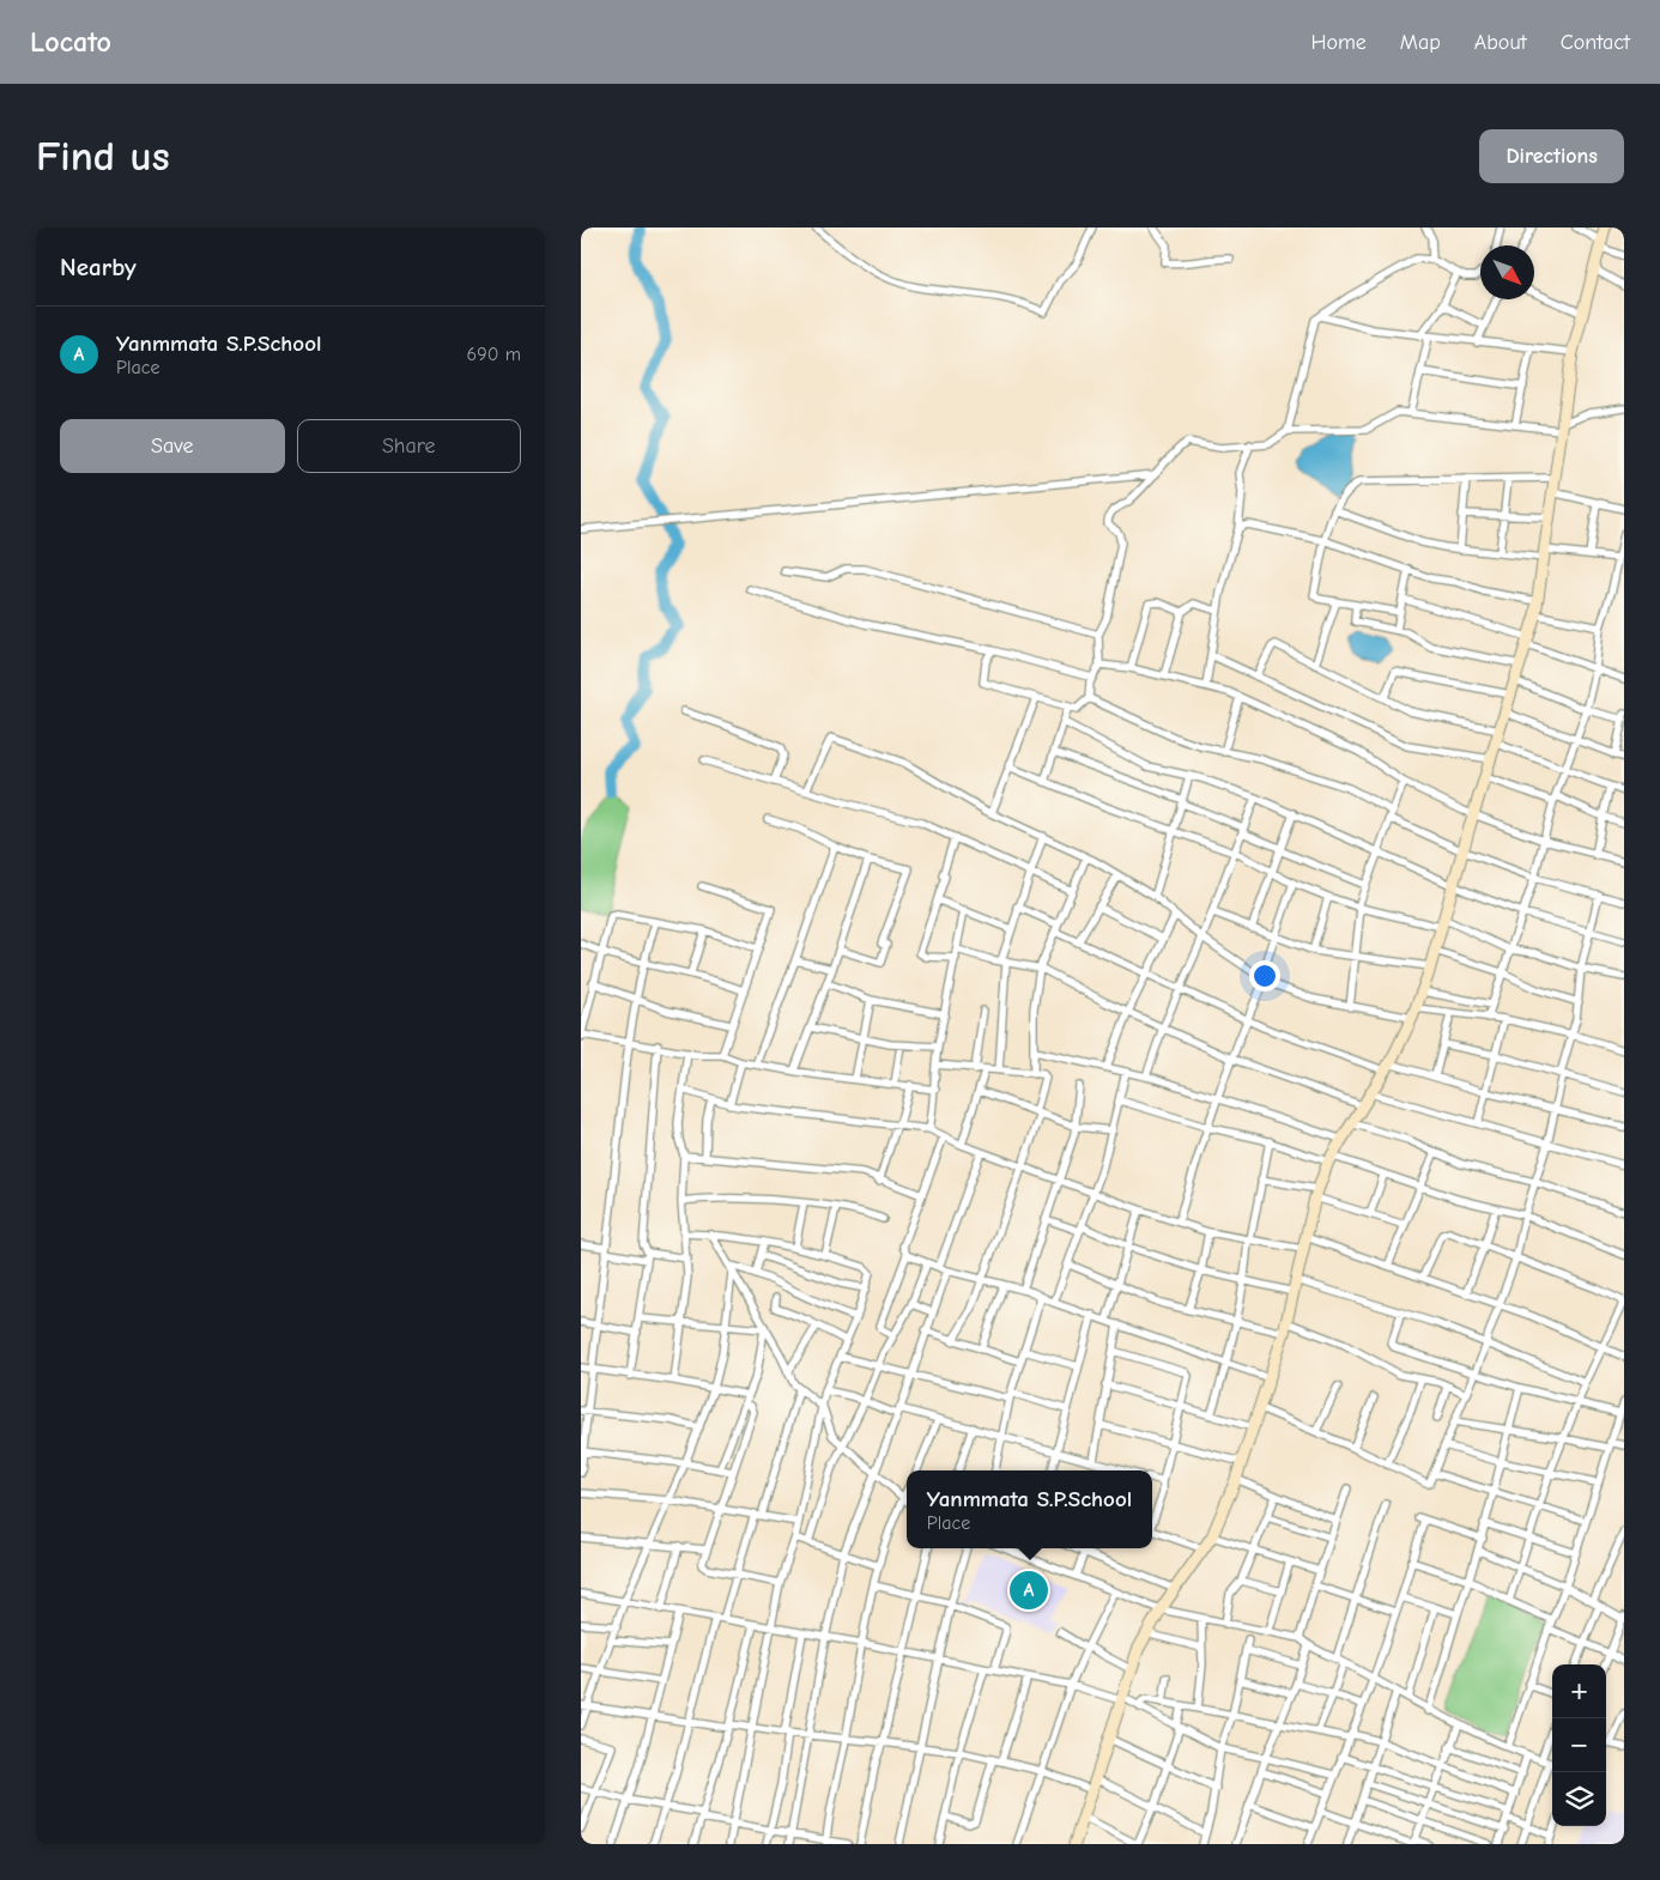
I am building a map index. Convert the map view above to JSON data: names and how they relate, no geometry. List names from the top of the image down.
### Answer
{
  "north": "bottom right",
  "page": {
    "header": "Locato",
    "nav": [
      "Home",
      "Map",
      "About",
      "Contact"
    ],
    "buttons": [
      "Directions",
      ["Save", "Share"]
    ],
    "title": "Find us",
    "heading": "Nearby",
    "list": [
      {
        "mark": "A",
        "name": "Yanmmata S.P.School",
        "note": "Place",
        "value": "690 m"
      }
    ],
    "popup": ["Yanmmata S.P.School", "Place"],
    "pins": "A",
    "map_buttons": ["+", "−"]
  }
}
